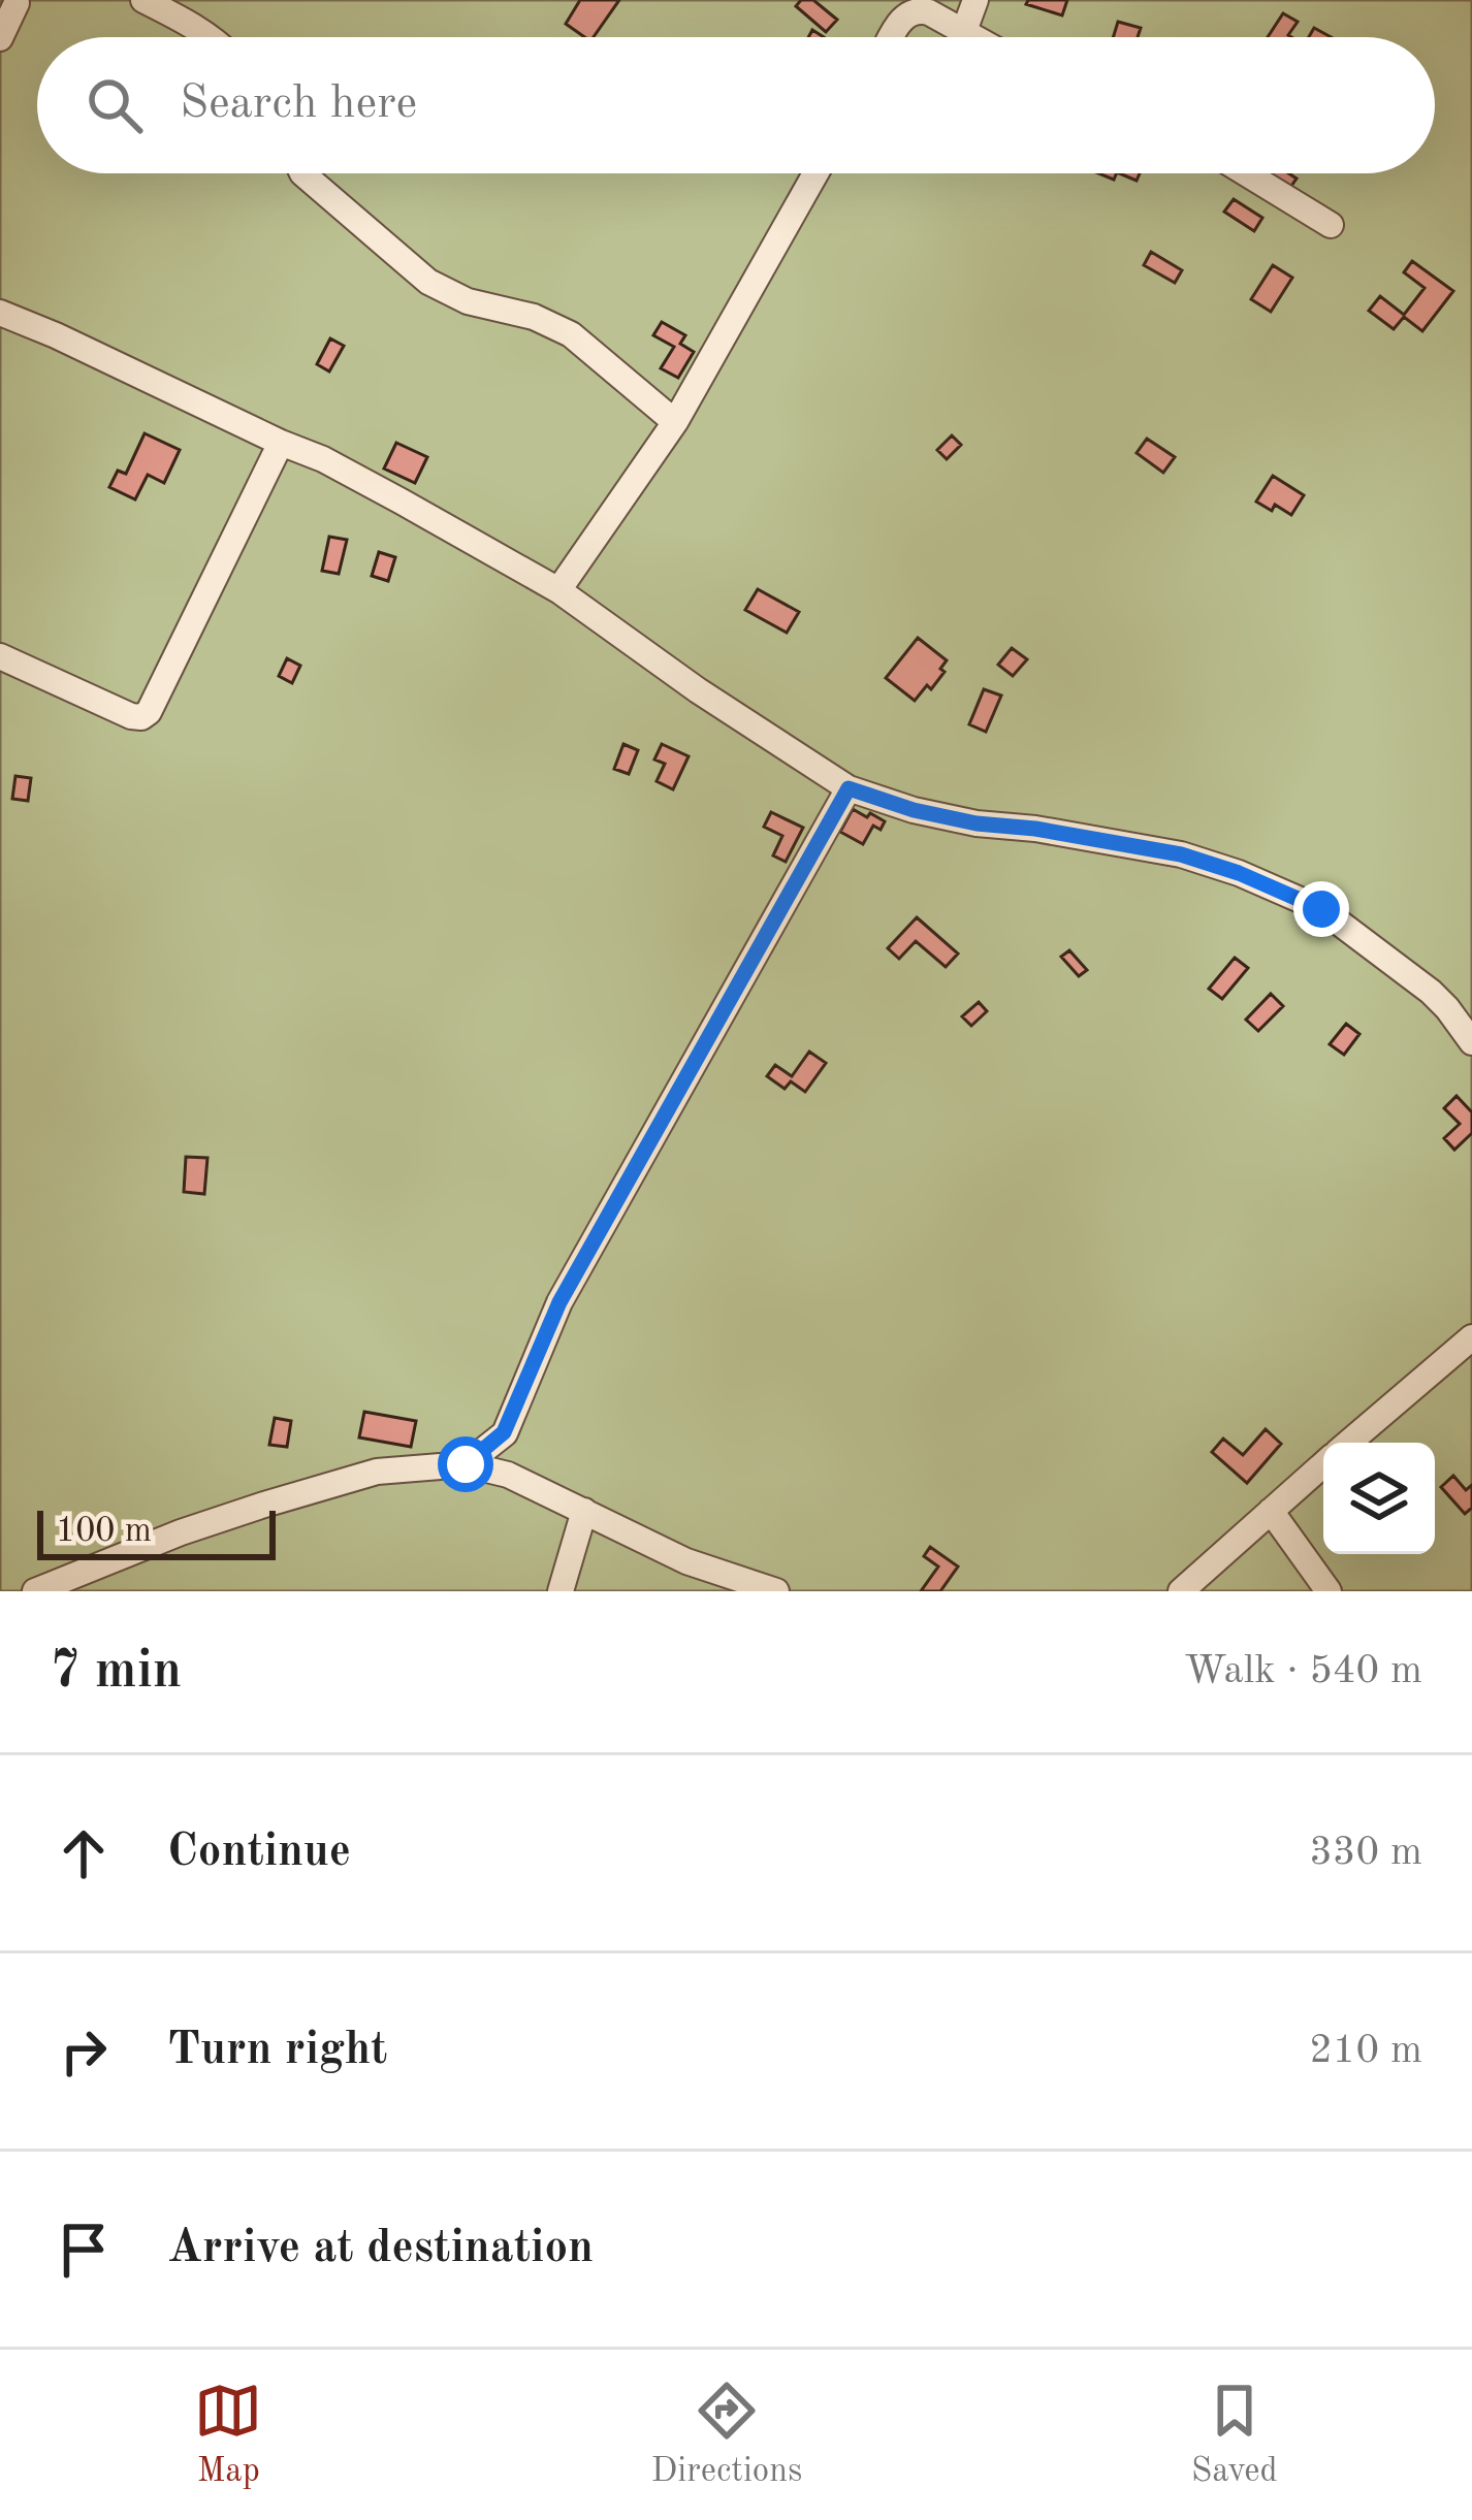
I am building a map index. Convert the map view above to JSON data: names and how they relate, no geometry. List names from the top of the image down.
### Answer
{
  "scale_bar": "100 m",
  "page": {
    "search": "Search here",
    "scale": "100 m",
    "heading": ["7 min", "Walk · 540 m"],
    "list": [
      ["Continue", "330 m"],
      ["Turn right", "210 m"],
      "Arrive at destination"
    ],
    "nav": ["Map", "Directions", "Saved"]
  }
}
